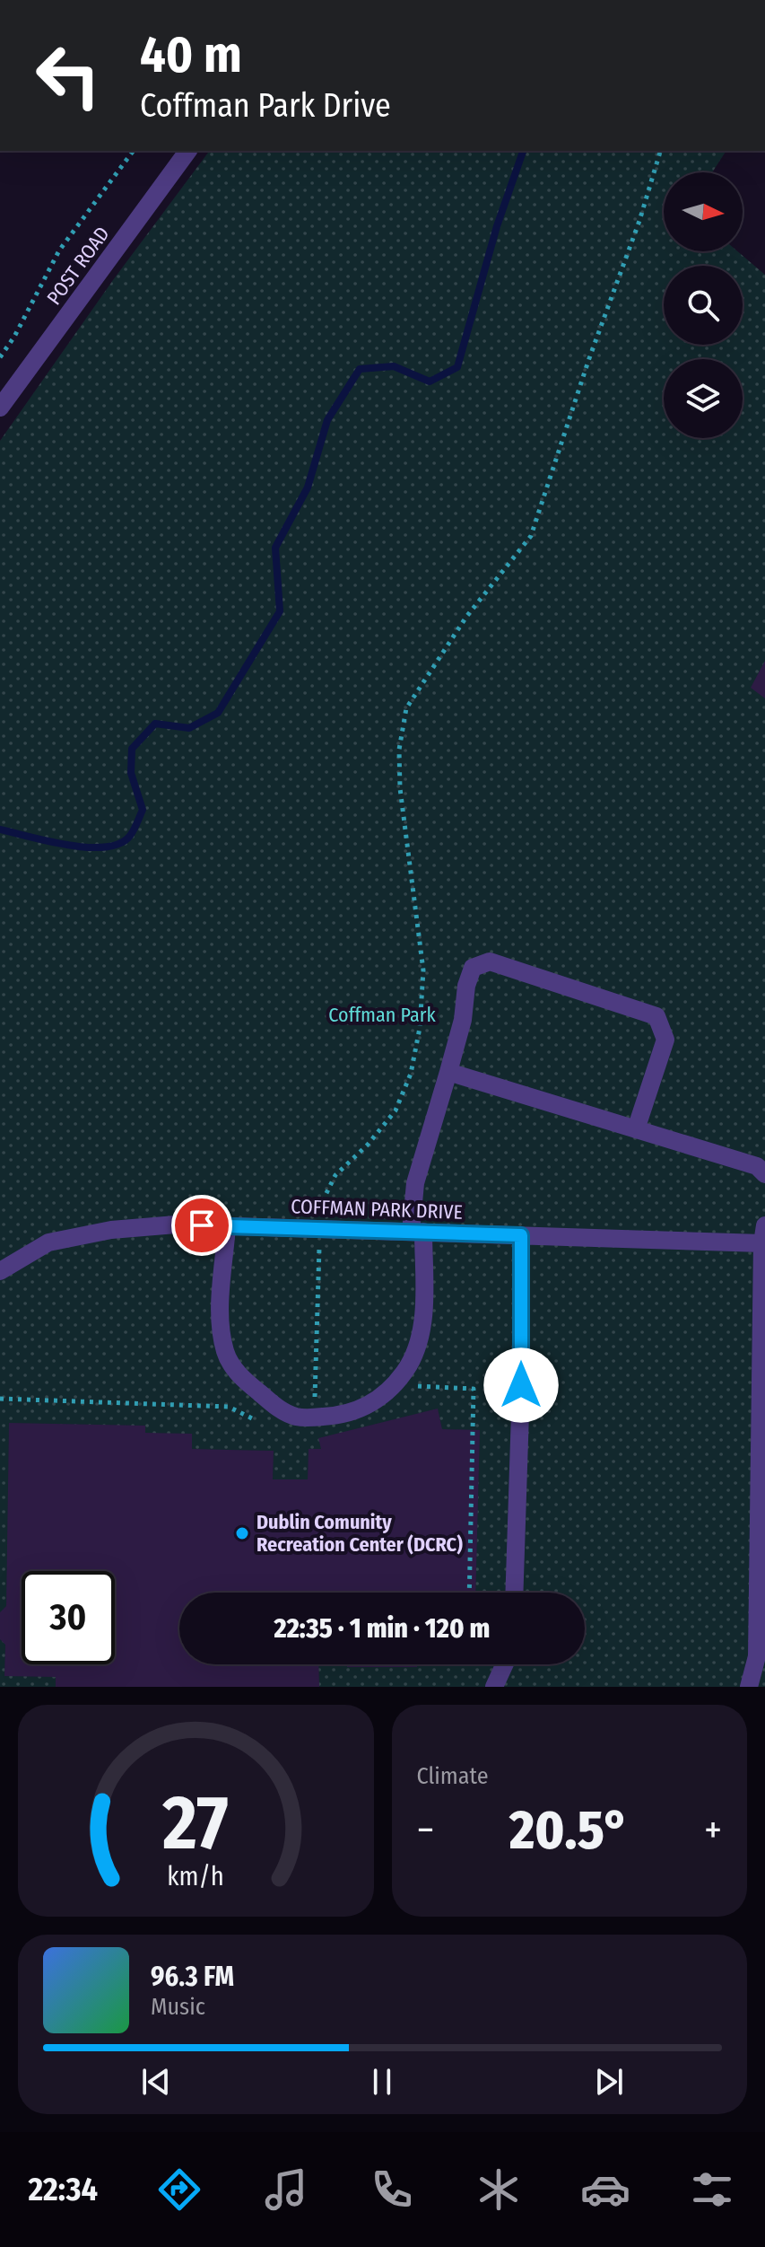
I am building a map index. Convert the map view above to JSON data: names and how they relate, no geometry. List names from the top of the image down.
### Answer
{
  "streets": {
    "street": ["POST ROAD", "COFFMAN PARK DRIVE"]
  },
  "parks": ["Coffman Park"],
  "places": ["Dublin Comunity Recreation Center (DCRC)"],
  "north": "right",
  "page": {
    "turn": ["40 m", "Coffman Park Drive"],
    "limit": "30",
    "trip": "22:35 · 1 min · 120 m",
    "tile": "Climate",
    "heat": ["−", "20.5°", "+"],
    "song": ["96.3 FM", "Music"],
    "tabs": "22:34",
    "gauge": ["27", "km/h"]
  }
}
